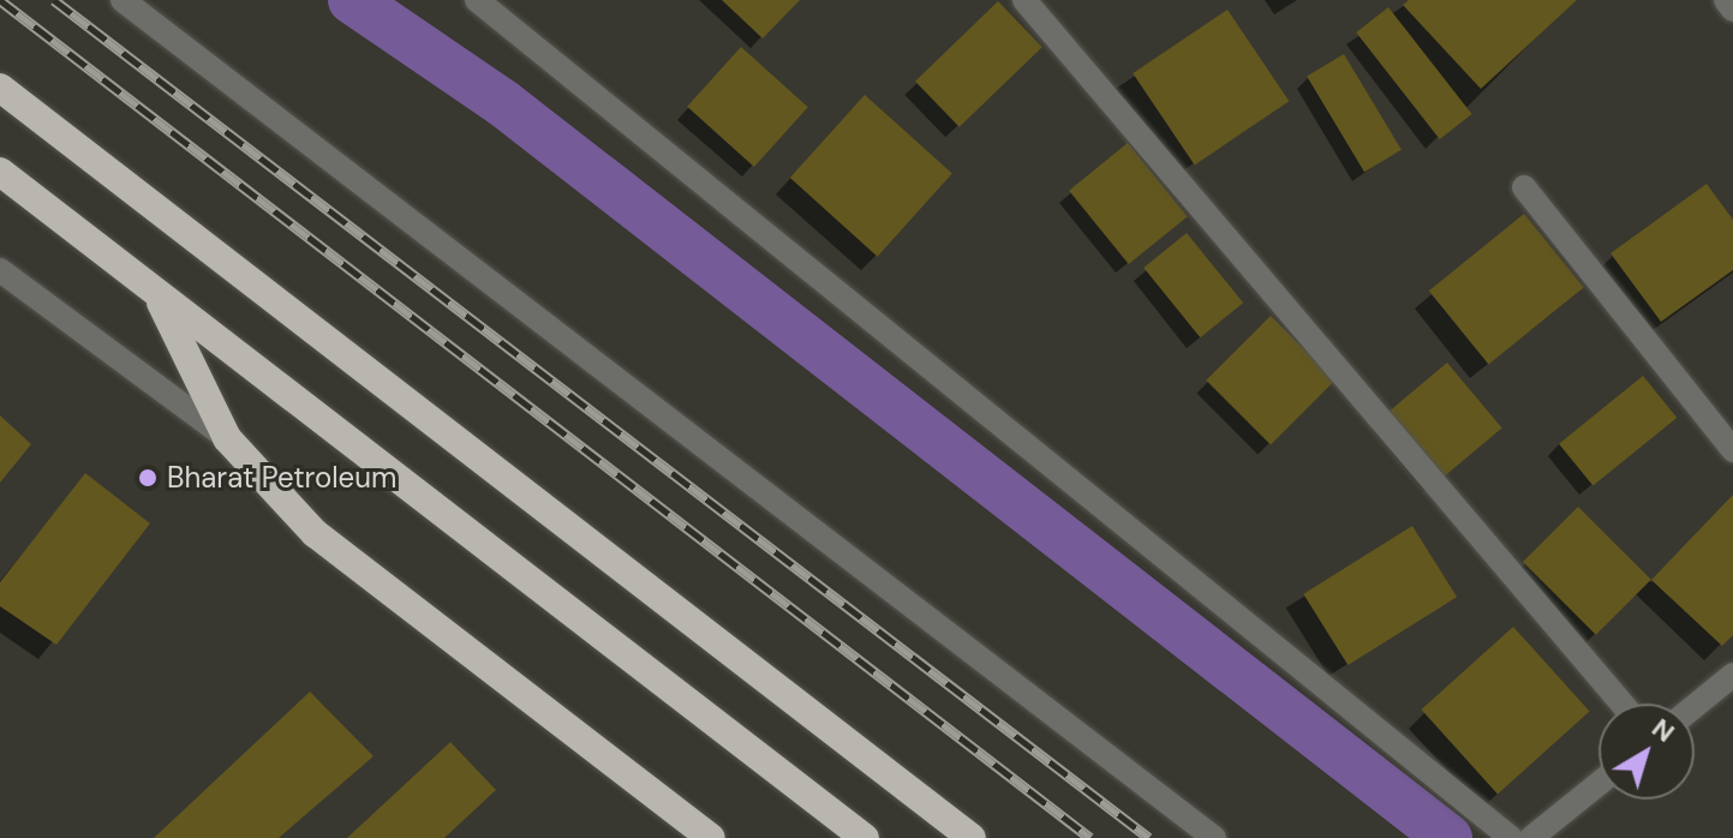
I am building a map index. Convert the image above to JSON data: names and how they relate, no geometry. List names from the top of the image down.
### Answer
{
  "places": ["Bharat Petroleum"],
  "north": "top right"
}
